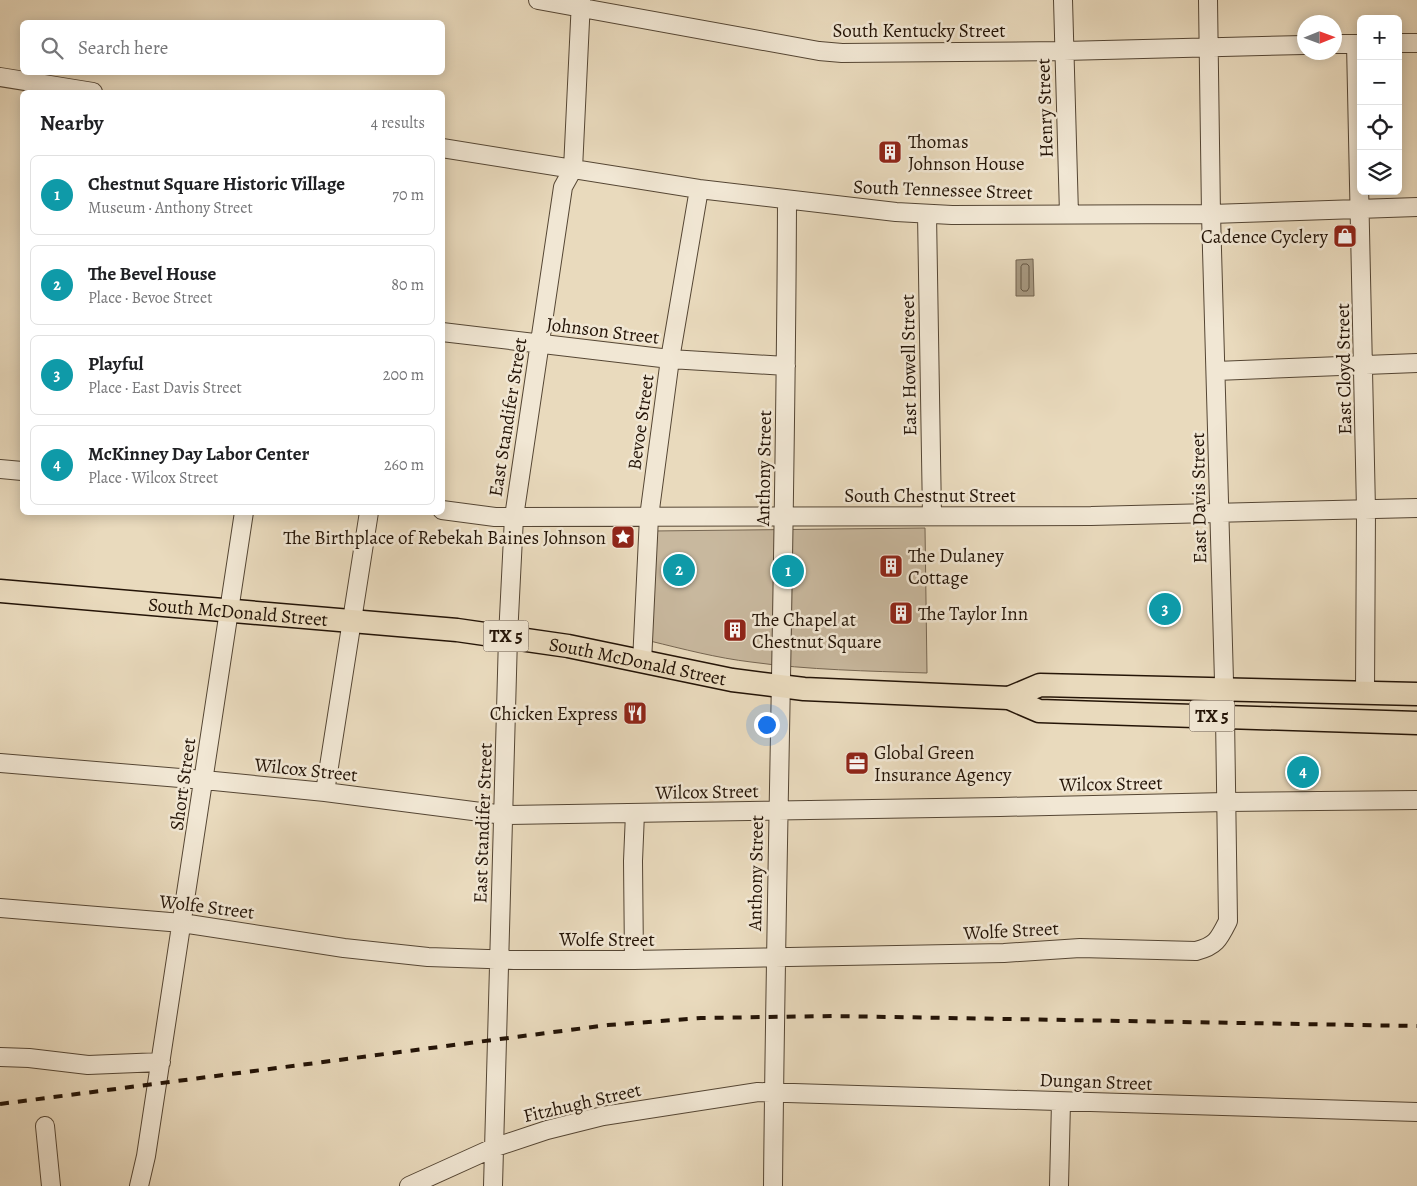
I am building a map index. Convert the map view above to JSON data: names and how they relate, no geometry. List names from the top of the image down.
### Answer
{
  "streets": {
    "main road": ["South McDonald Street", "TX 5"],
    "street": [
      "South Kentucky Street",
      "Henry Street",
      "South Tennessee Street",
      "Johnson Street",
      "East Howell Street",
      "East Cloyd Street",
      "East Standifer Street",
      "Bevoe Street",
      "Anthony Street",
      "South Chestnut Street",
      "East Davis Street",
      "Wilcox Street",
      "Short Street",
      "Wolfe Street",
      "Dungan Street",
      "Fitzhugh Street"
    ]
  },
  "crossings": [
    ["South Kentucky Street", "Henry Street"],
    ["South Kentucky Street", "East Davis Street"],
    ["Henry Street", "South Tennessee Street"],
    ["South Tennessee Street", "East Howell Street"],
    ["South Tennessee Street", "East Cloyd Street"],
    ["South Tennessee Street", "East Standifer Street"],
    ["South Tennessee Street", "Bevoe Street"],
    ["South Tennessee Street", "Anthony Street"],
    ["South Tennessee Street", "East Davis Street"],
    ["Johnson Street", "East Standifer Street"],
    ["Johnson Street", "Bevoe Street"],
    ["Johnson Street", "Anthony Street"],
    ["East Howell Street", "South Chestnut Street"],
    ["East Cloyd Street", "South Chestnut Street"],
    ["East Cloyd Street", "South McDonald Street"],
    ["East Standifer Street", "South Chestnut Street"],
    ["East Standifer Street", "South McDonald Street"],
    ["East Standifer Street", "Wilcox Street"],
    ["East Standifer Street", "Wolfe Street"],
    ["East Standifer Street", "Fitzhugh Street"],
    ["Bevoe Street", "South Chestnut Street"],
    ["Bevoe Street", "South McDonald Street"],
    ["Anthony Street", "South Chestnut Street"],
    ["Anthony Street", "South McDonald Street"],
    ["Anthony Street", "Wilcox Street"],
    ["Anthony Street", "Wolfe Street"],
    ["Anthony Street", "Dungan Street"],
    ["Anthony Street", "Fitzhugh Street"],
    ["South Chestnut Street", "East Davis Street"],
    ["East Davis Street", "South McDonald Street"],
    ["East Davis Street", "Wilcox Street"],
    ["East Davis Street", "Wolfe Street"],
    ["South McDonald Street", "Short Street"],
    ["Wilcox Street", "Short Street"],
    ["Short Street", "Wolfe Street"],
    ["Dungan Street", "Fitzhugh Street"]
  ],
  "places": {
    "building": [
      "Thomas Johnson House",
      "The Dulaney Cottage",
      "The Taylor Inn",
      "The Chapel at Chestnut Square"
    ],
    "shop": ["Cadence Cyclery"],
    "place": ["The Birthplace of Rebekah Baines Johnson"],
    "restaurant": ["Chicken Express"],
    "office": ["Global Green Insurance Agency"]
  },
  "north": "right",
  "page": {
    "map_buttons": ["+", "−"],
    "search": "Search here",
    "heading": ["Nearby", "4 results"],
    "list": [
      {
        "mark": "1",
        "name": "Chestnut Square Historic Village",
        "note": "Museum · Anthony Street",
        "value": "70 m"
      },
      {
        "mark": "2",
        "name": "The Bevel House",
        "note": "Place · Bevoe Street",
        "value": "80 m"
      },
      {
        "mark": "3",
        "name": "Playful",
        "note": "Place · East Davis Street",
        "value": "200 m"
      },
      {
        "mark": "4",
        "name": "McKinney Day Labor Center",
        "note": "Place · Wilcox Street",
        "value": "260 m"
      }
    ],
    "pins": [
      "2",
      "1",
      "3",
      "4"
    ]
  }
}
